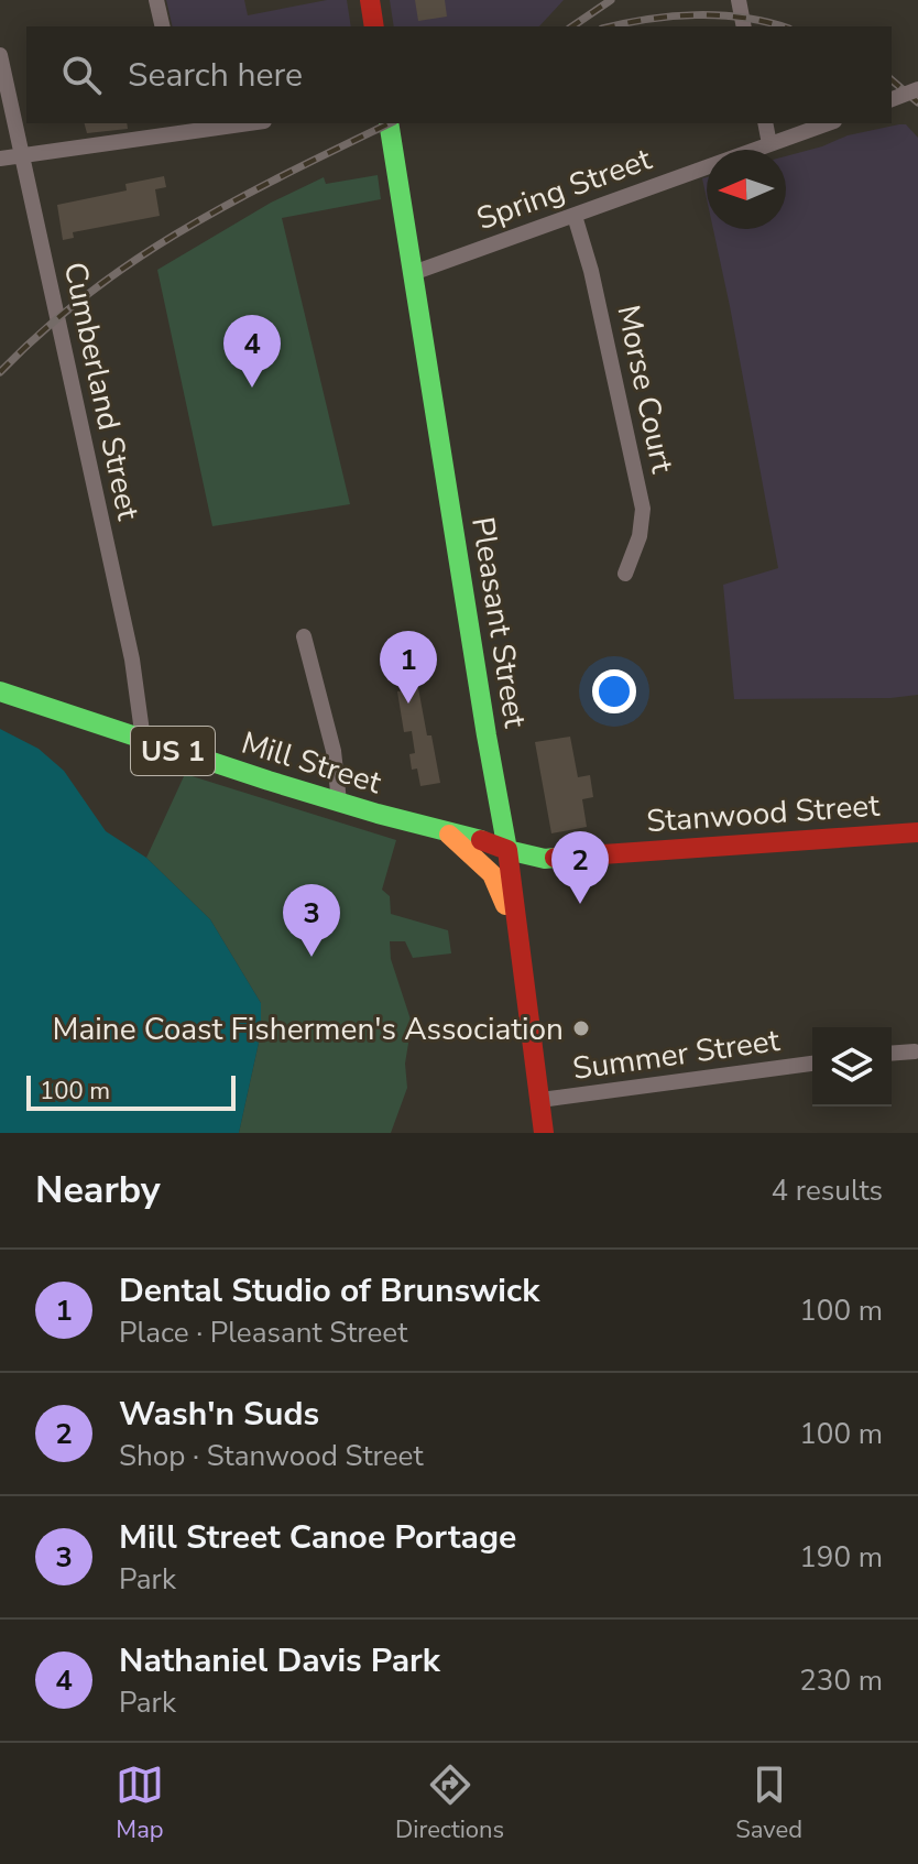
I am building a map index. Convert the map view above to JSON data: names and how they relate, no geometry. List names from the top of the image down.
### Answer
{
  "streets": {
    "main road": [
      "Pleasant Street",
      "US 1",
      "Mill Street",
      "Stanwood Street"
    ],
    "street": [
      "Spring Street",
      "Morse Court",
      "Cumberland Street",
      "Summer Street"
    ]
  },
  "crossings": [
    ["Spring Street", "Morse Court"],
    ["Spring Street", "Pleasant Street"],
    ["Cumberland Street", "Mill Street"],
    ["Pleasant Street", "US 1"],
    ["Pleasant Street", "Mill Street"],
    ["Pleasant Street", "Stanwood Street"],
    ["Pleasant Street", "Summer Street"],
    ["US 1", "Mill Street"],
    ["Mill Street", "Stanwood Street"]
  ],
  "places": ["Maine Coast Fishermen's Association"],
  "scale_bar": "100 m",
  "north": "left",
  "page": {
    "search": "Search here",
    "pins": [
      "4",
      "1",
      "2",
      "3"
    ],
    "scale": "100 m",
    "heading": ["Nearby", "4 results"],
    "list": [
      {
        "mark": "1",
        "name": "Dental Studio of Brunswick",
        "note": "Place · Pleasant Street",
        "value": "100 m"
      },
      {
        "mark": "2",
        "name": "Wash'n Suds",
        "note": "Shop · Stanwood Street",
        "value": "100 m"
      },
      {
        "mark": "3",
        "name": "Mill Street Canoe Portage",
        "note": "Park",
        "value": "190 m"
      },
      {
        "mark": "4",
        "name": "Nathaniel Davis Park",
        "note": "Park",
        "value": "230 m"
      }
    ],
    "nav": ["Map", "Directions", "Saved"]
  }
}
